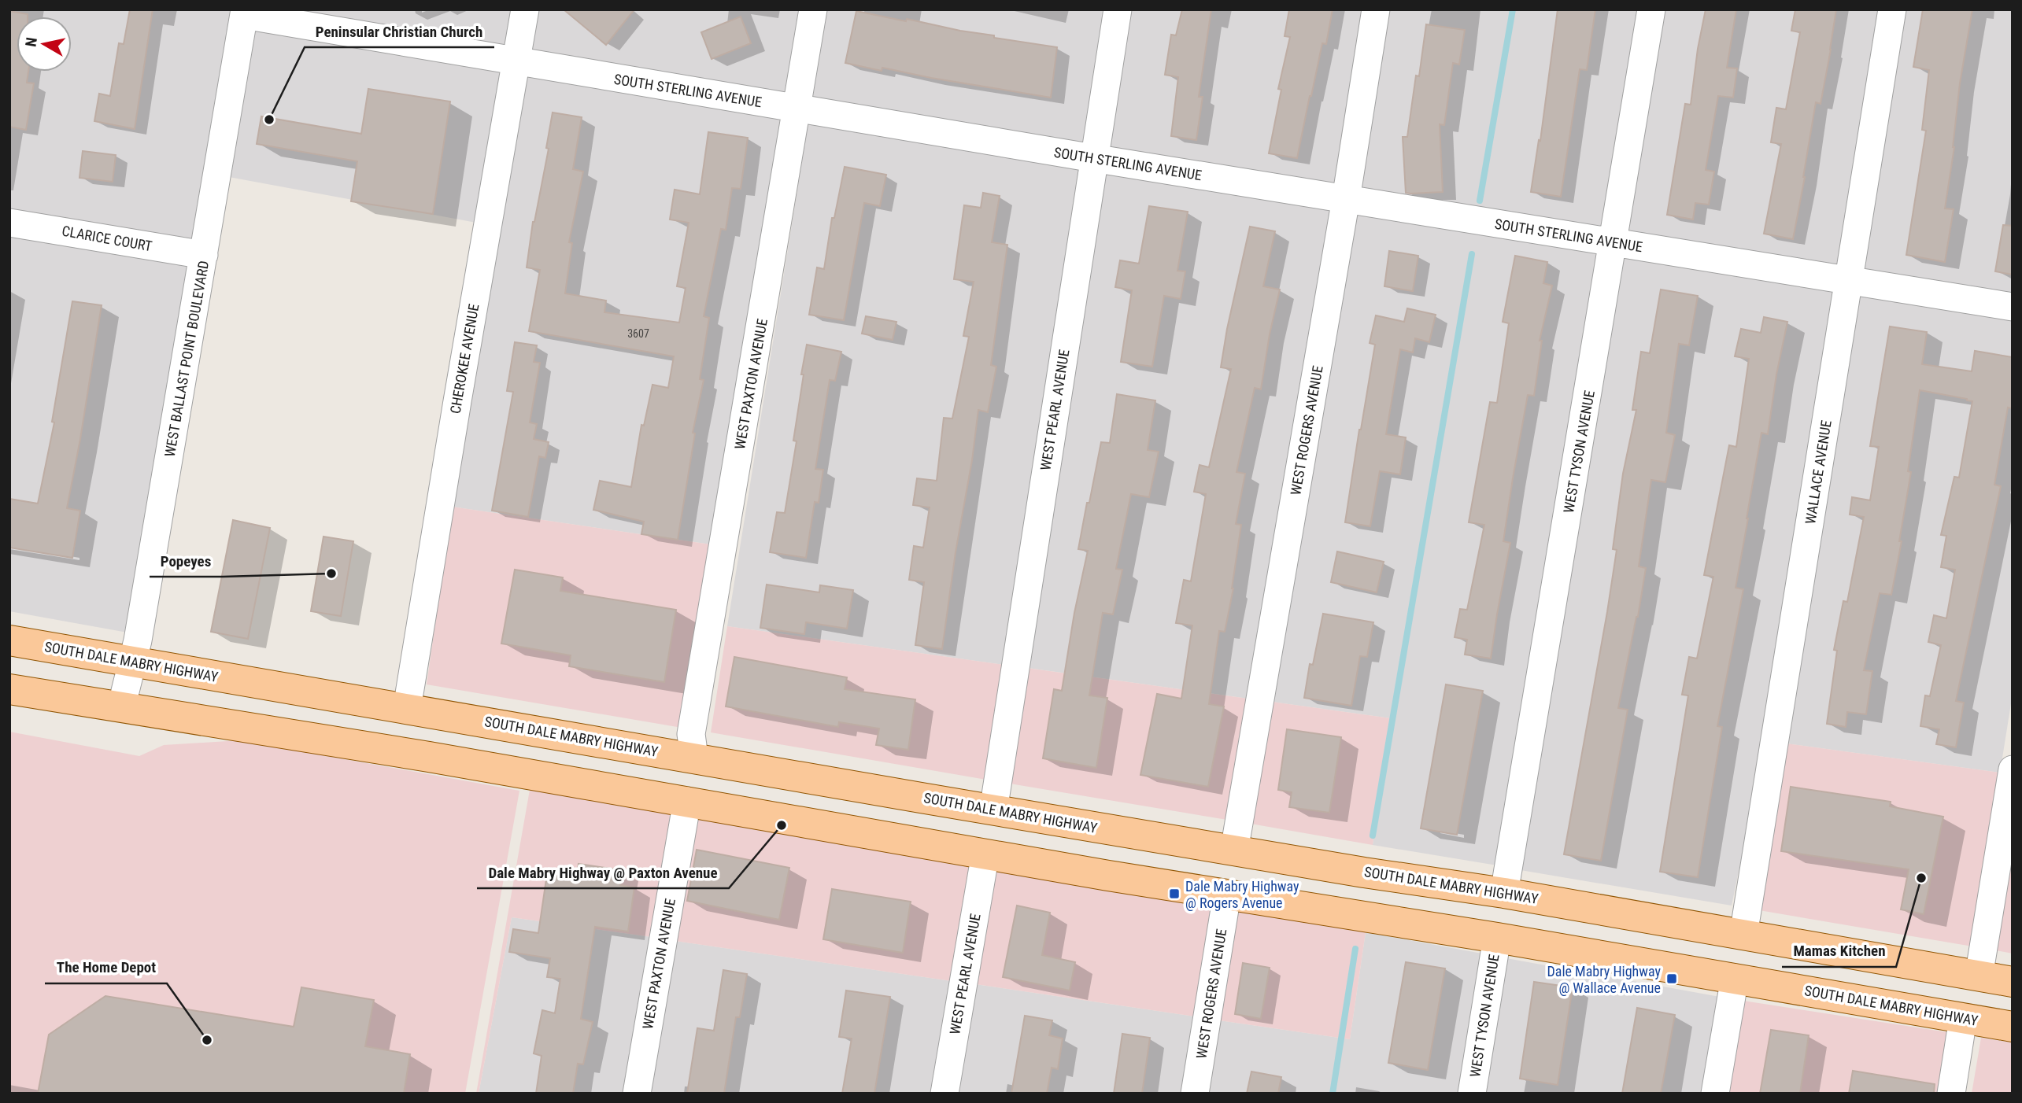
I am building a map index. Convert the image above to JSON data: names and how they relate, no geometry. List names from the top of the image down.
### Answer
{
  "streets": {
    "main road": ["SOUTH DALE MABRY HIGHWAY"],
    "street": [
      "SOUTH STERLING AVENUE",
      "CLARICE COURT",
      "WEST BALLAST POINT BOULEVARD",
      "CHEROKEE AVENUE",
      "WEST PAXTON AVENUE",
      "WEST PEARL AVENUE",
      "WEST ROGERS AVENUE",
      "WEST TYSON AVENUE",
      "WALLACE AVENUE"
    ]
  },
  "crossings": [
    ["SOUTH STERLING AVENUE", "WEST BALLAST POINT BOULEVARD"],
    ["SOUTH STERLING AVENUE", "CHEROKEE AVENUE"],
    ["SOUTH STERLING AVENUE", "WEST PAXTON AVENUE"],
    ["SOUTH STERLING AVENUE", "WEST PEARL AVENUE"],
    ["SOUTH STERLING AVENUE", "WEST ROGERS AVENUE"],
    ["SOUTH STERLING AVENUE", "WEST TYSON AVENUE"],
    ["SOUTH STERLING AVENUE", "WALLACE AVENUE"],
    ["CLARICE COURT", "WEST BALLAST POINT BOULEVARD"],
    ["WEST BALLAST POINT BOULEVARD", "SOUTH DALE MABRY HIGHWAY"],
    ["CHEROKEE AVENUE", "SOUTH DALE MABRY HIGHWAY"],
    ["WEST PAXTON AVENUE", "SOUTH DALE MABRY HIGHWAY"],
    ["WEST PEARL AVENUE", "SOUTH DALE MABRY HIGHWAY"],
    ["WEST ROGERS AVENUE", "SOUTH DALE MABRY HIGHWAY"],
    ["WEST TYSON AVENUE", "SOUTH DALE MABRY HIGHWAY"],
    ["WALLACE AVENUE", "SOUTH DALE MABRY HIGHWAY"]
  ],
  "places": {
    "other": [
      "Peninsular Christian Church",
      "Popeyes",
      "Dale Mabry Highway @ Paxton Avenue",
      "Mamas Kitchen",
      "The Home Depot"
    ],
    "transit": ["Dale Mabry Highway @ Rogers Avenue", "Dale Mabry Highway @ Wallace Avenue"]
  },
  "house_numbers": ["3607"],
  "north": "left"
}
